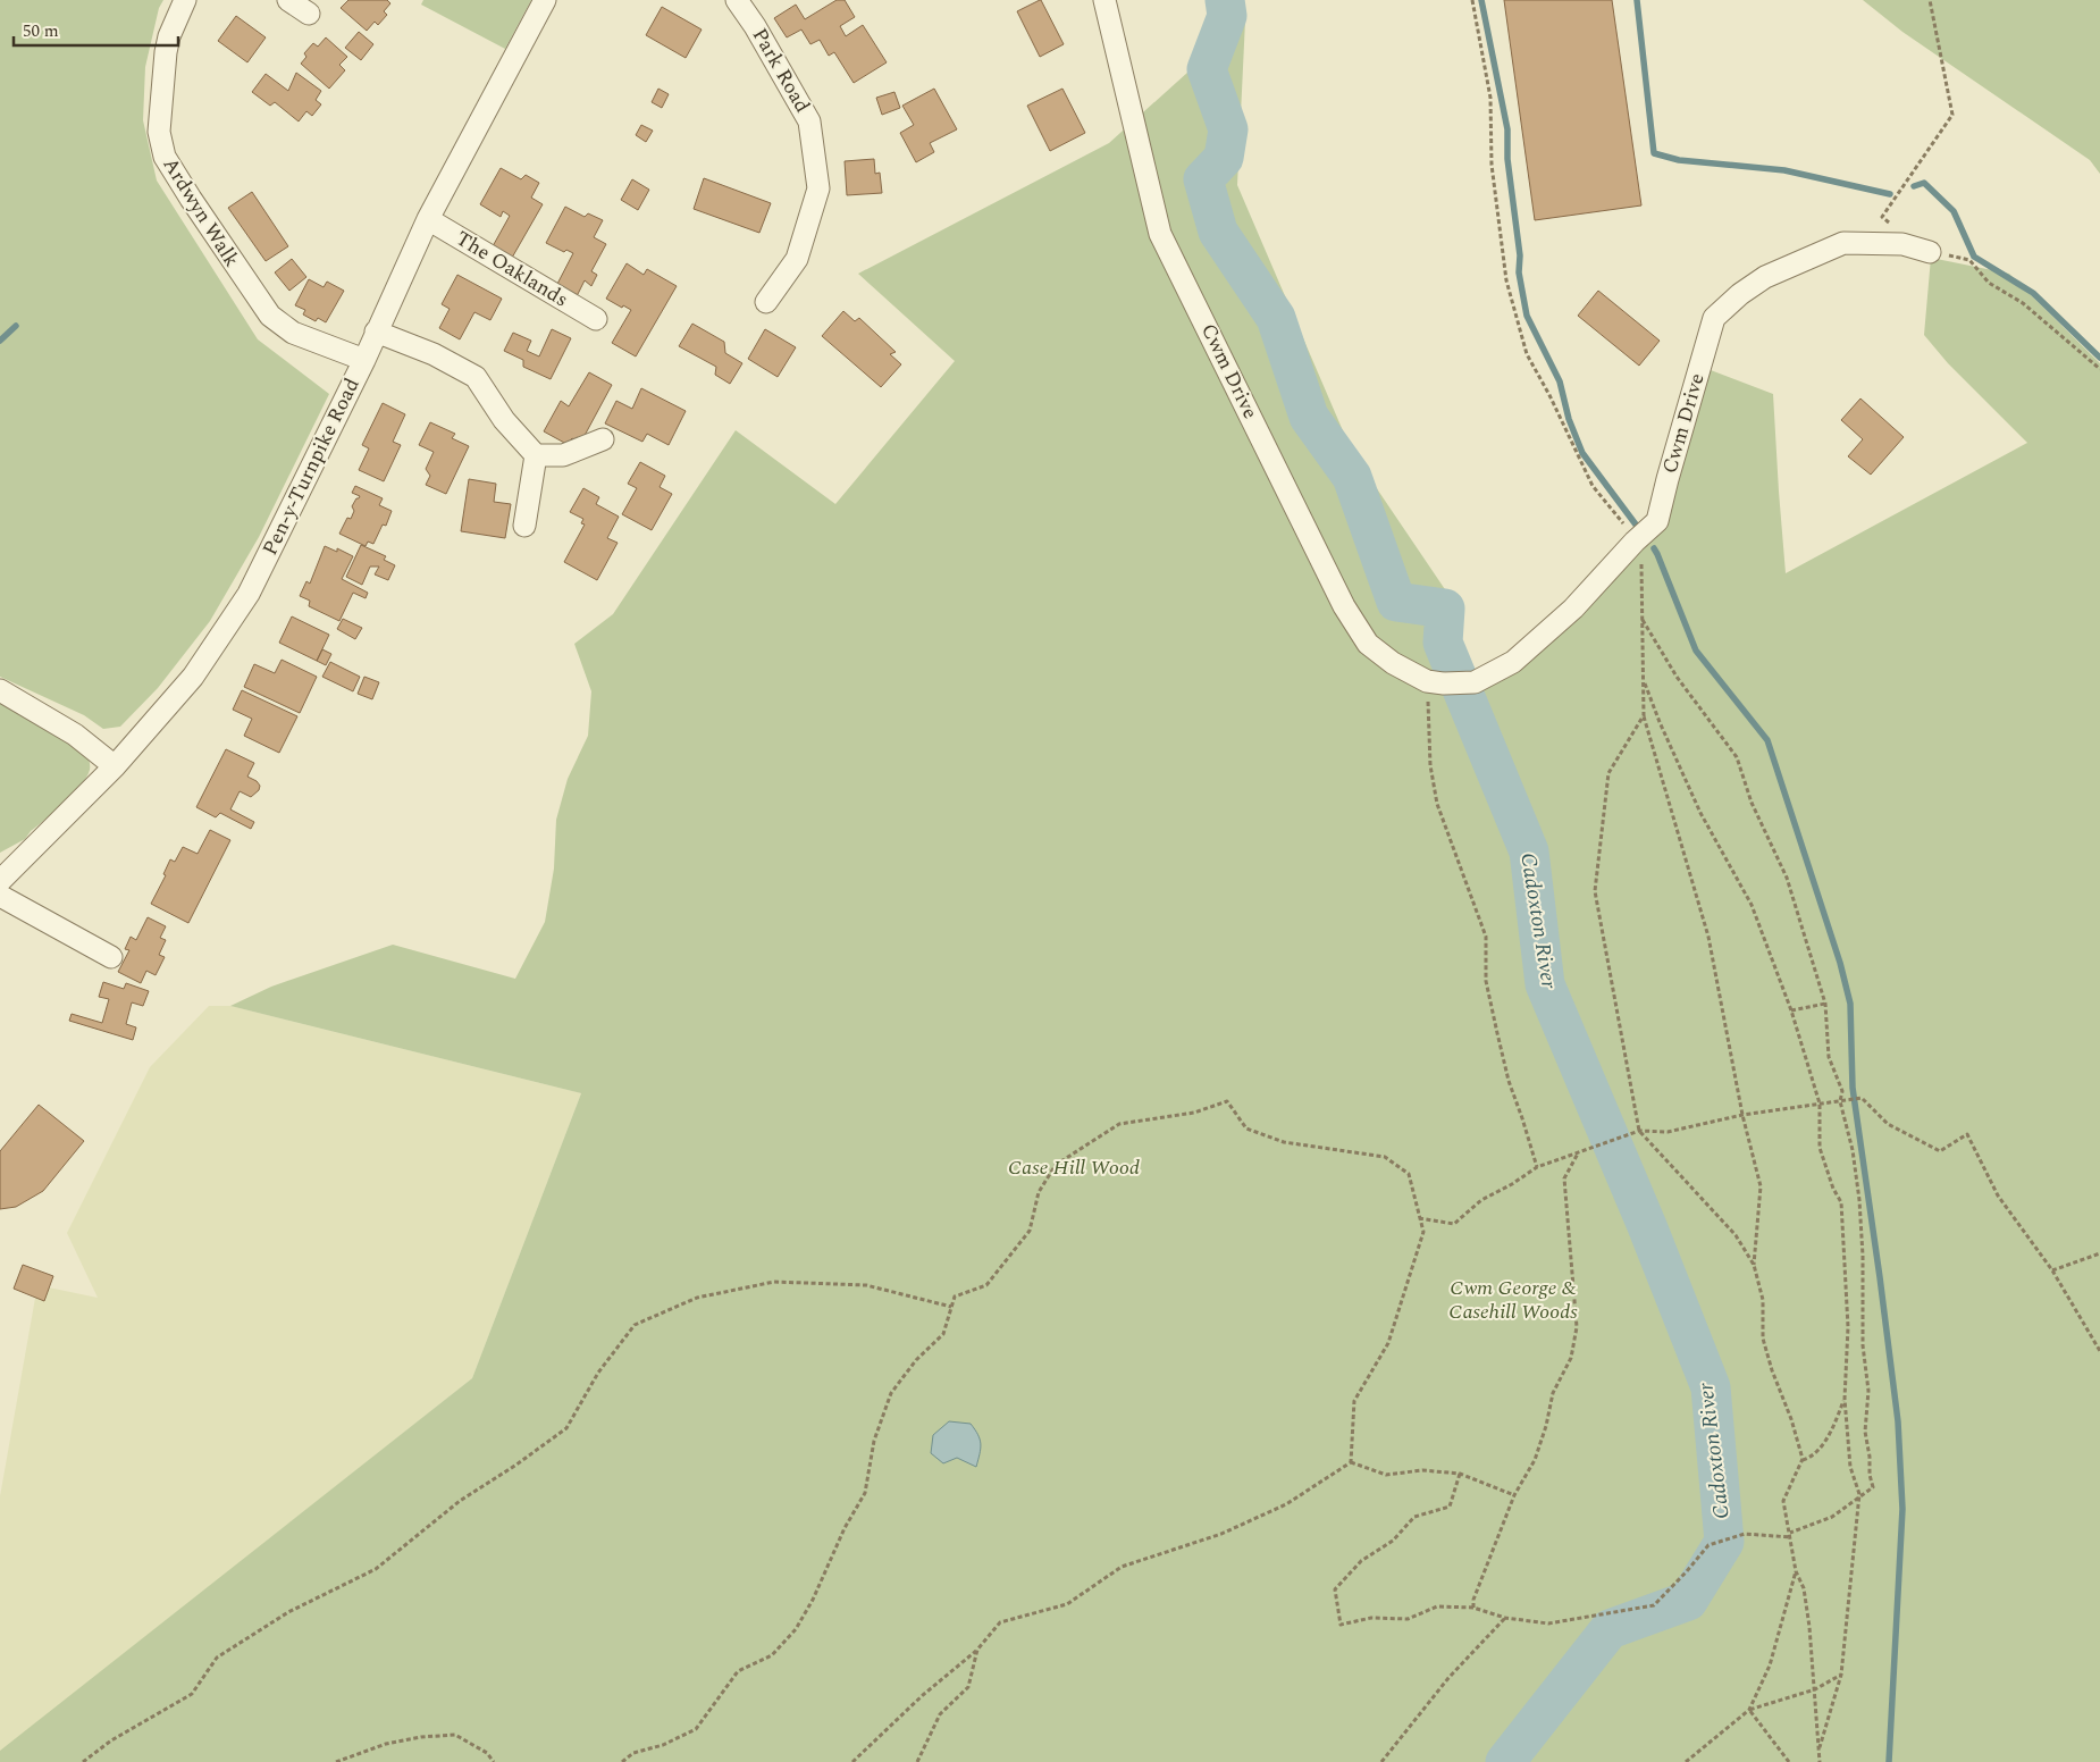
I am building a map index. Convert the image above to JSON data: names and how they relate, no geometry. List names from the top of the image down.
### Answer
{
  "streets": {
    "street": [
      "Park Road",
      "Ardwyn Walk",
      "The Oaklands",
      "Cwm Drive",
      "Pen-y-Turnpike Road"
    ]
  },
  "crossings": [
    ["Ardwyn Walk", "Pen-y-Turnpike Road"],
    ["The Oaklands", "Pen-y-Turnpike Road"]
  ],
  "water": ["Cadoxton River"],
  "parks": ["Case Hill Wood", "Cwm George & Casehill Woods"],
  "scale_bar": "50 m"
}
